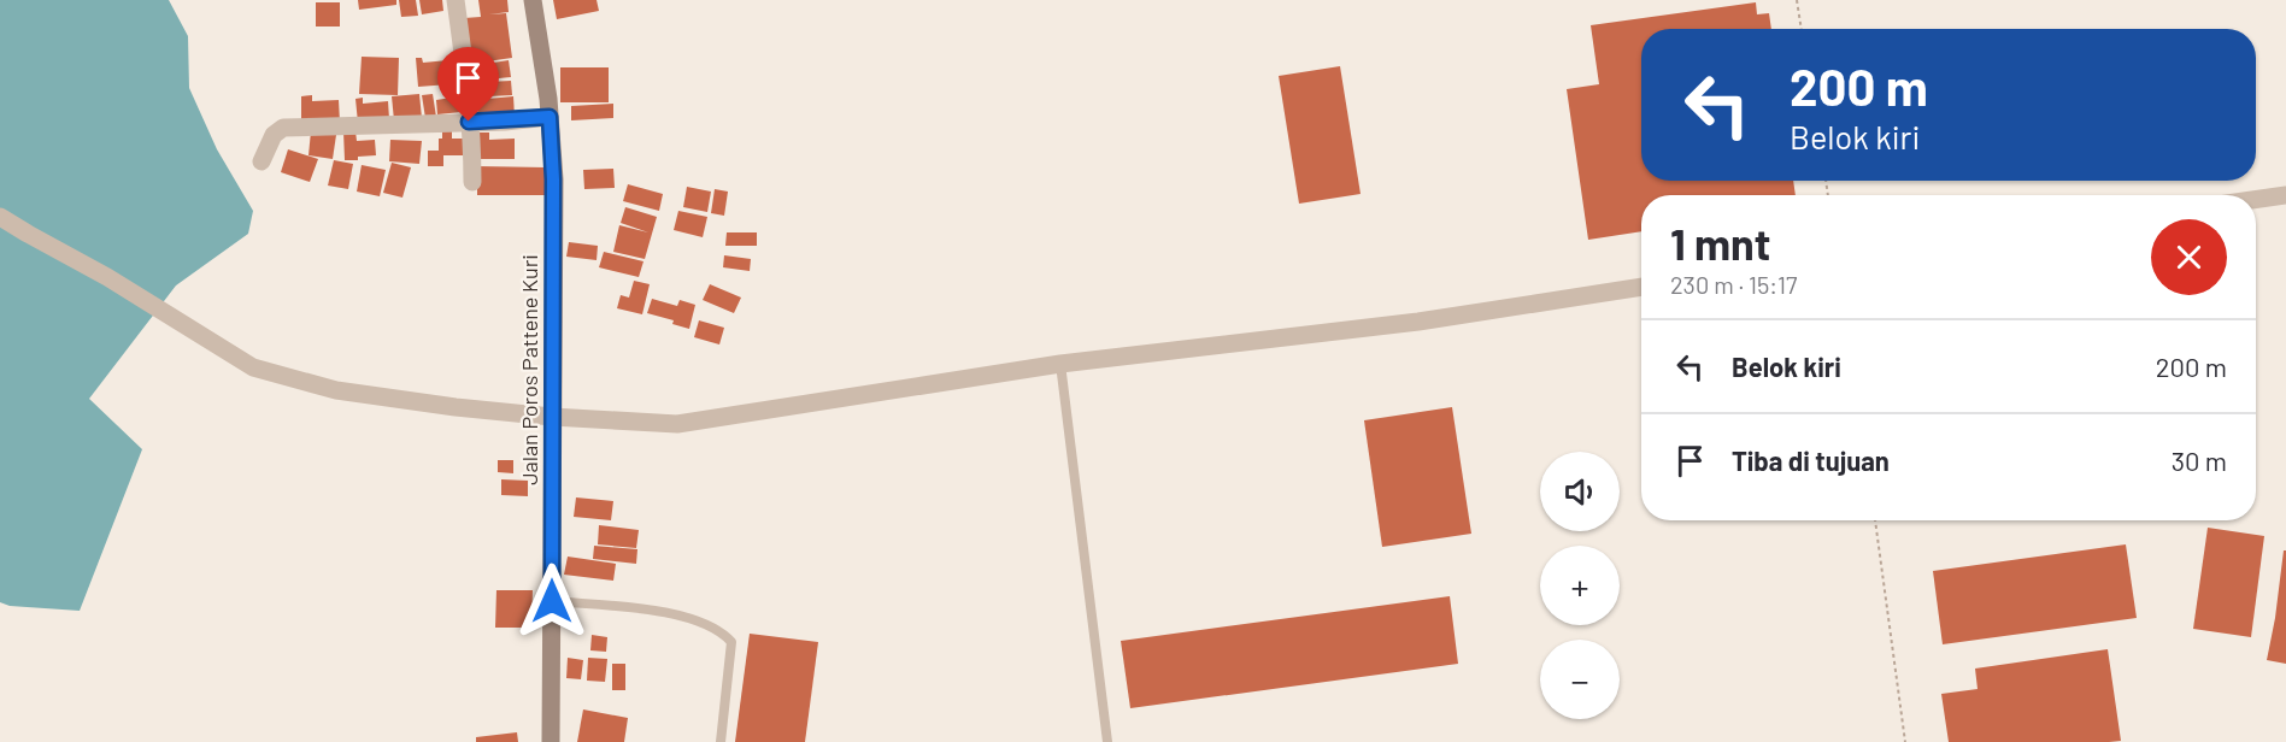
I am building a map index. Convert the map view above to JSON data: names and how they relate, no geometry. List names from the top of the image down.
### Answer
{
  "streets": {
    "street": ["Jalan Poros Pattene Kuri"]
  },
  "page": {
    "turn": ["200 m", "Belok kiri"],
    "heading": ["1 mnt", "230 m · 15:17"],
    "list": [
      {
        "name": "Belok kiri",
        "value": "200 m"
      },
      {
        "name": "Tiba di tujuan",
        "value": "30 m"
      }
    ],
    "map_buttons": ["+", "−"]
  }
}
